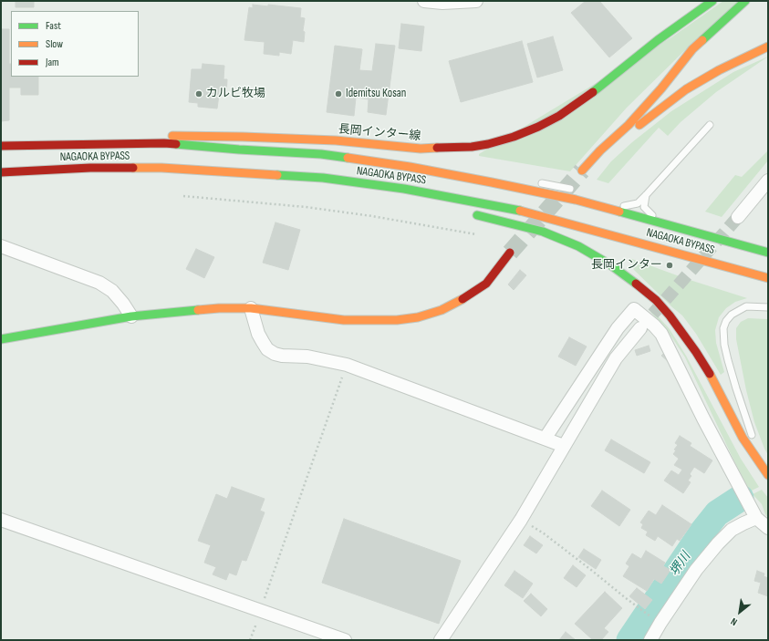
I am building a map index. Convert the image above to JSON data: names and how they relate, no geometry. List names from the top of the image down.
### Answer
{
  "streets": {
    "main road": ["長岡インター線", "NAGAOKA BYPASS"]
  },
  "water": ["堺川"],
  "places": ["カルビ牧場", "Idemitsu Kosan", "長岡インター"],
  "legend": ["Fast", "Slow", "Jam"],
  "north": "bottom left"
}
